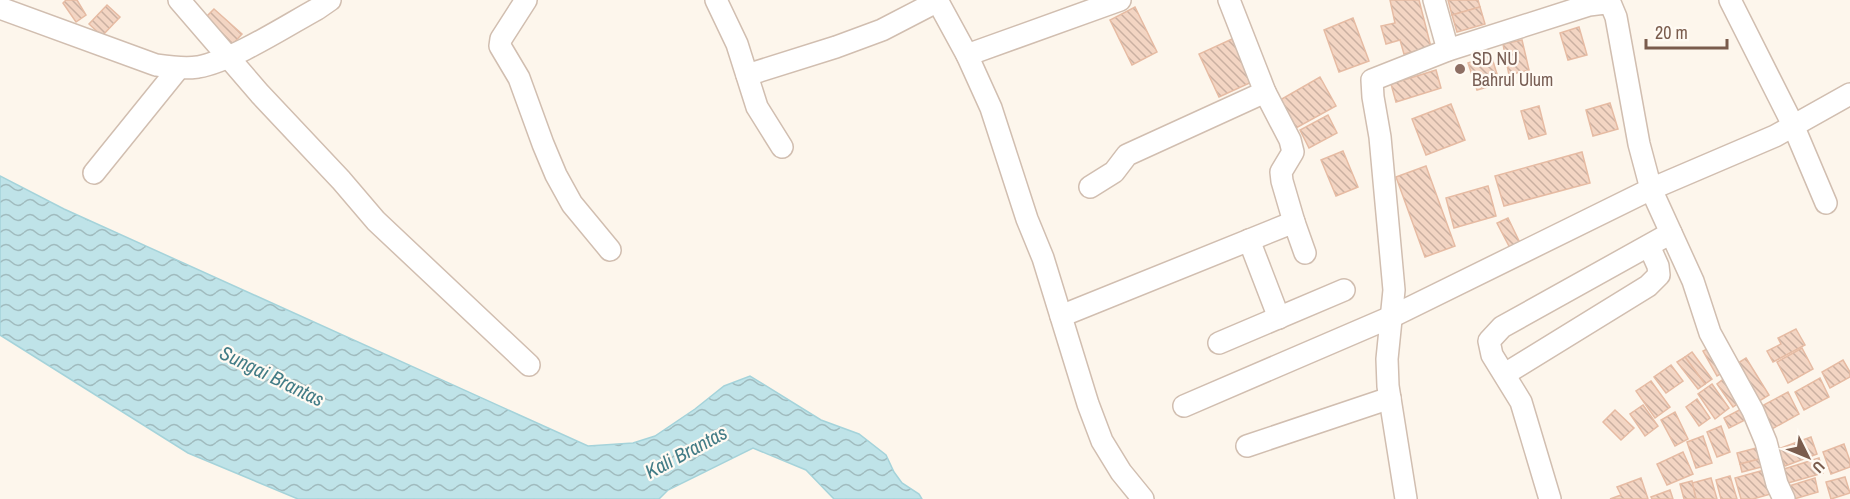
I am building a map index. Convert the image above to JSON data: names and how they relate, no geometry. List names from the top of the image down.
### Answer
{
  "water": ["Sungai Brantas", "Kali Brantas"],
  "places": ["SD NU Bahrul Ulum"],
  "scale_bar": "20 m",
  "north": "bottom right"
}
